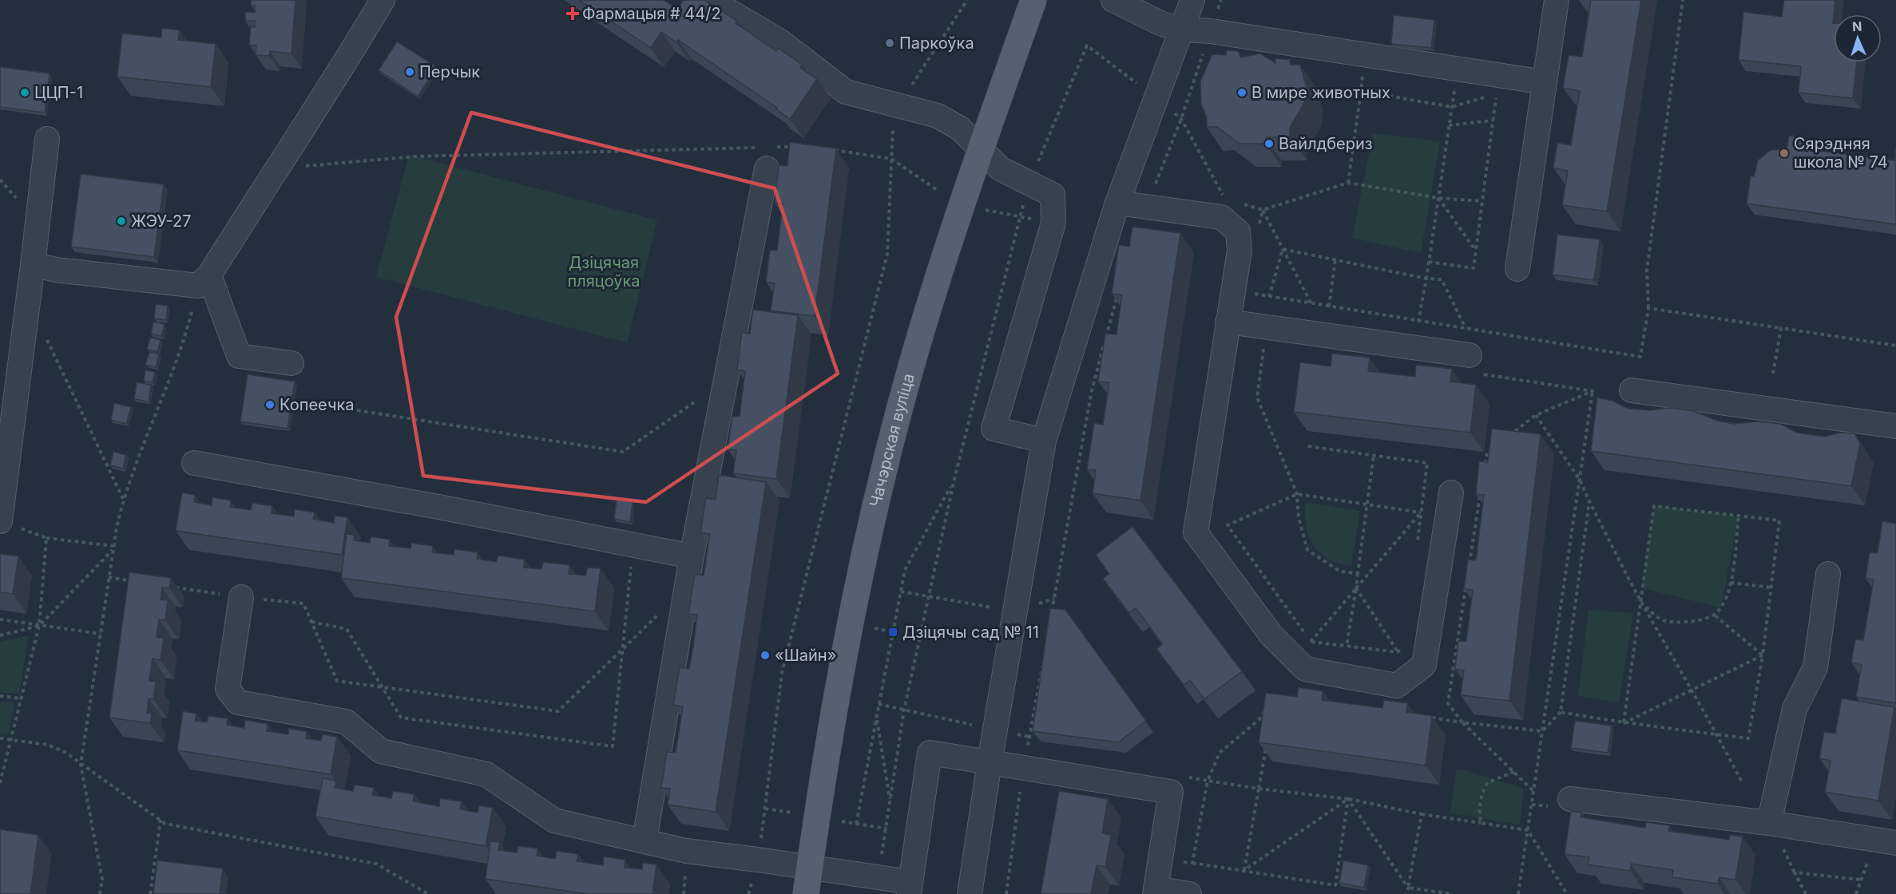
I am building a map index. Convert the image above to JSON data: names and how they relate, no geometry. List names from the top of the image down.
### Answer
{
  "streets": {
    "main road": ["Чачэрская вуліца"]
  },
  "parks": ["Дзіцячая пляцоўка"],
  "places": {
    "health": ["Фармацыя # 44/2"],
    "other": [
      "Паркоўка",
      "Перчык",
      "ЦЦП-1",
      "В мире животных",
      "Вайлдбериз",
      "Сярэдняя школа № 74",
      "ЖЭУ-27",
      "Копеечка",
      "«Шайн»"
    ],
    "transit": ["Дзіцячы сад № 11"]
  },
  "north": "top"
}
